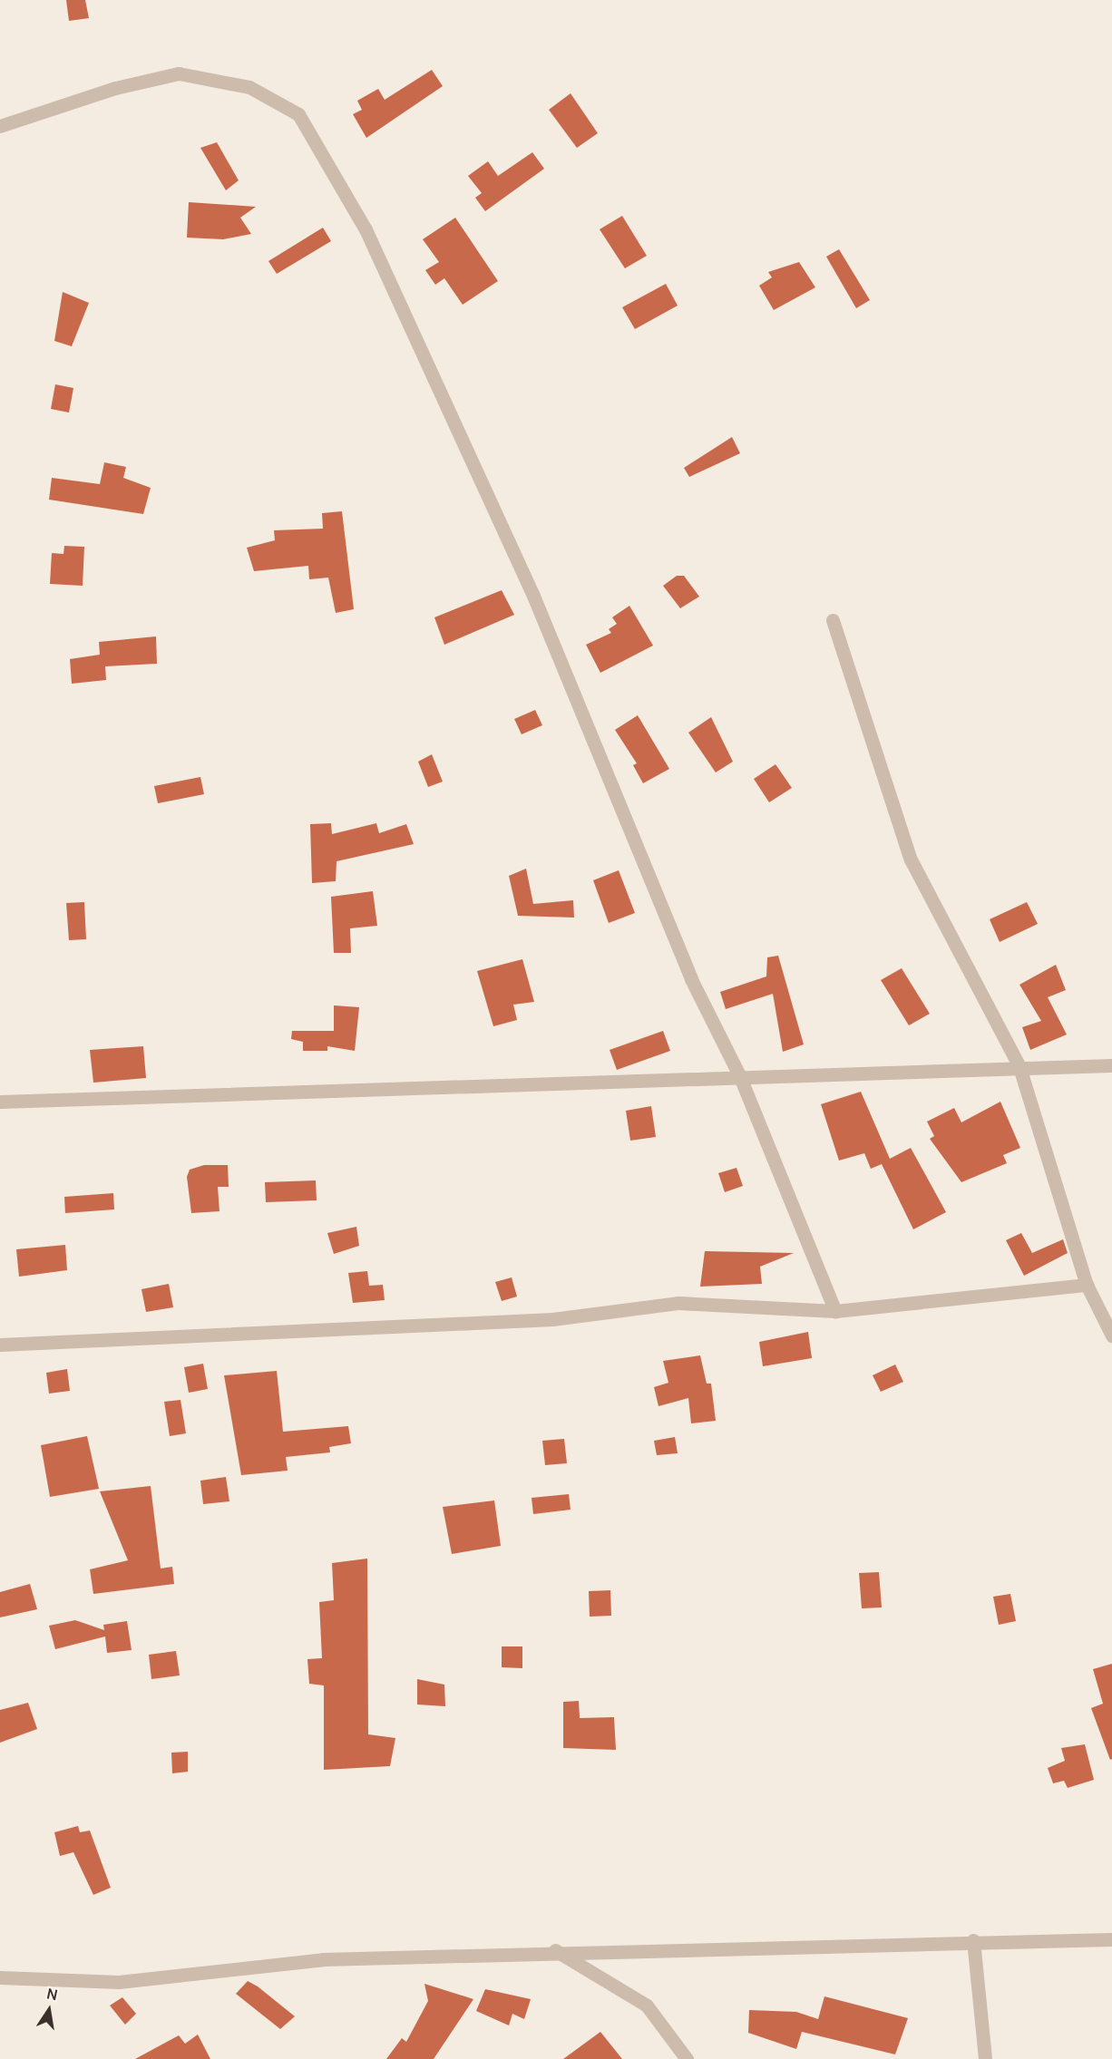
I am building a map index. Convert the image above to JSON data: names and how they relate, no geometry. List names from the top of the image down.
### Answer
{
  "north": "top"
}
